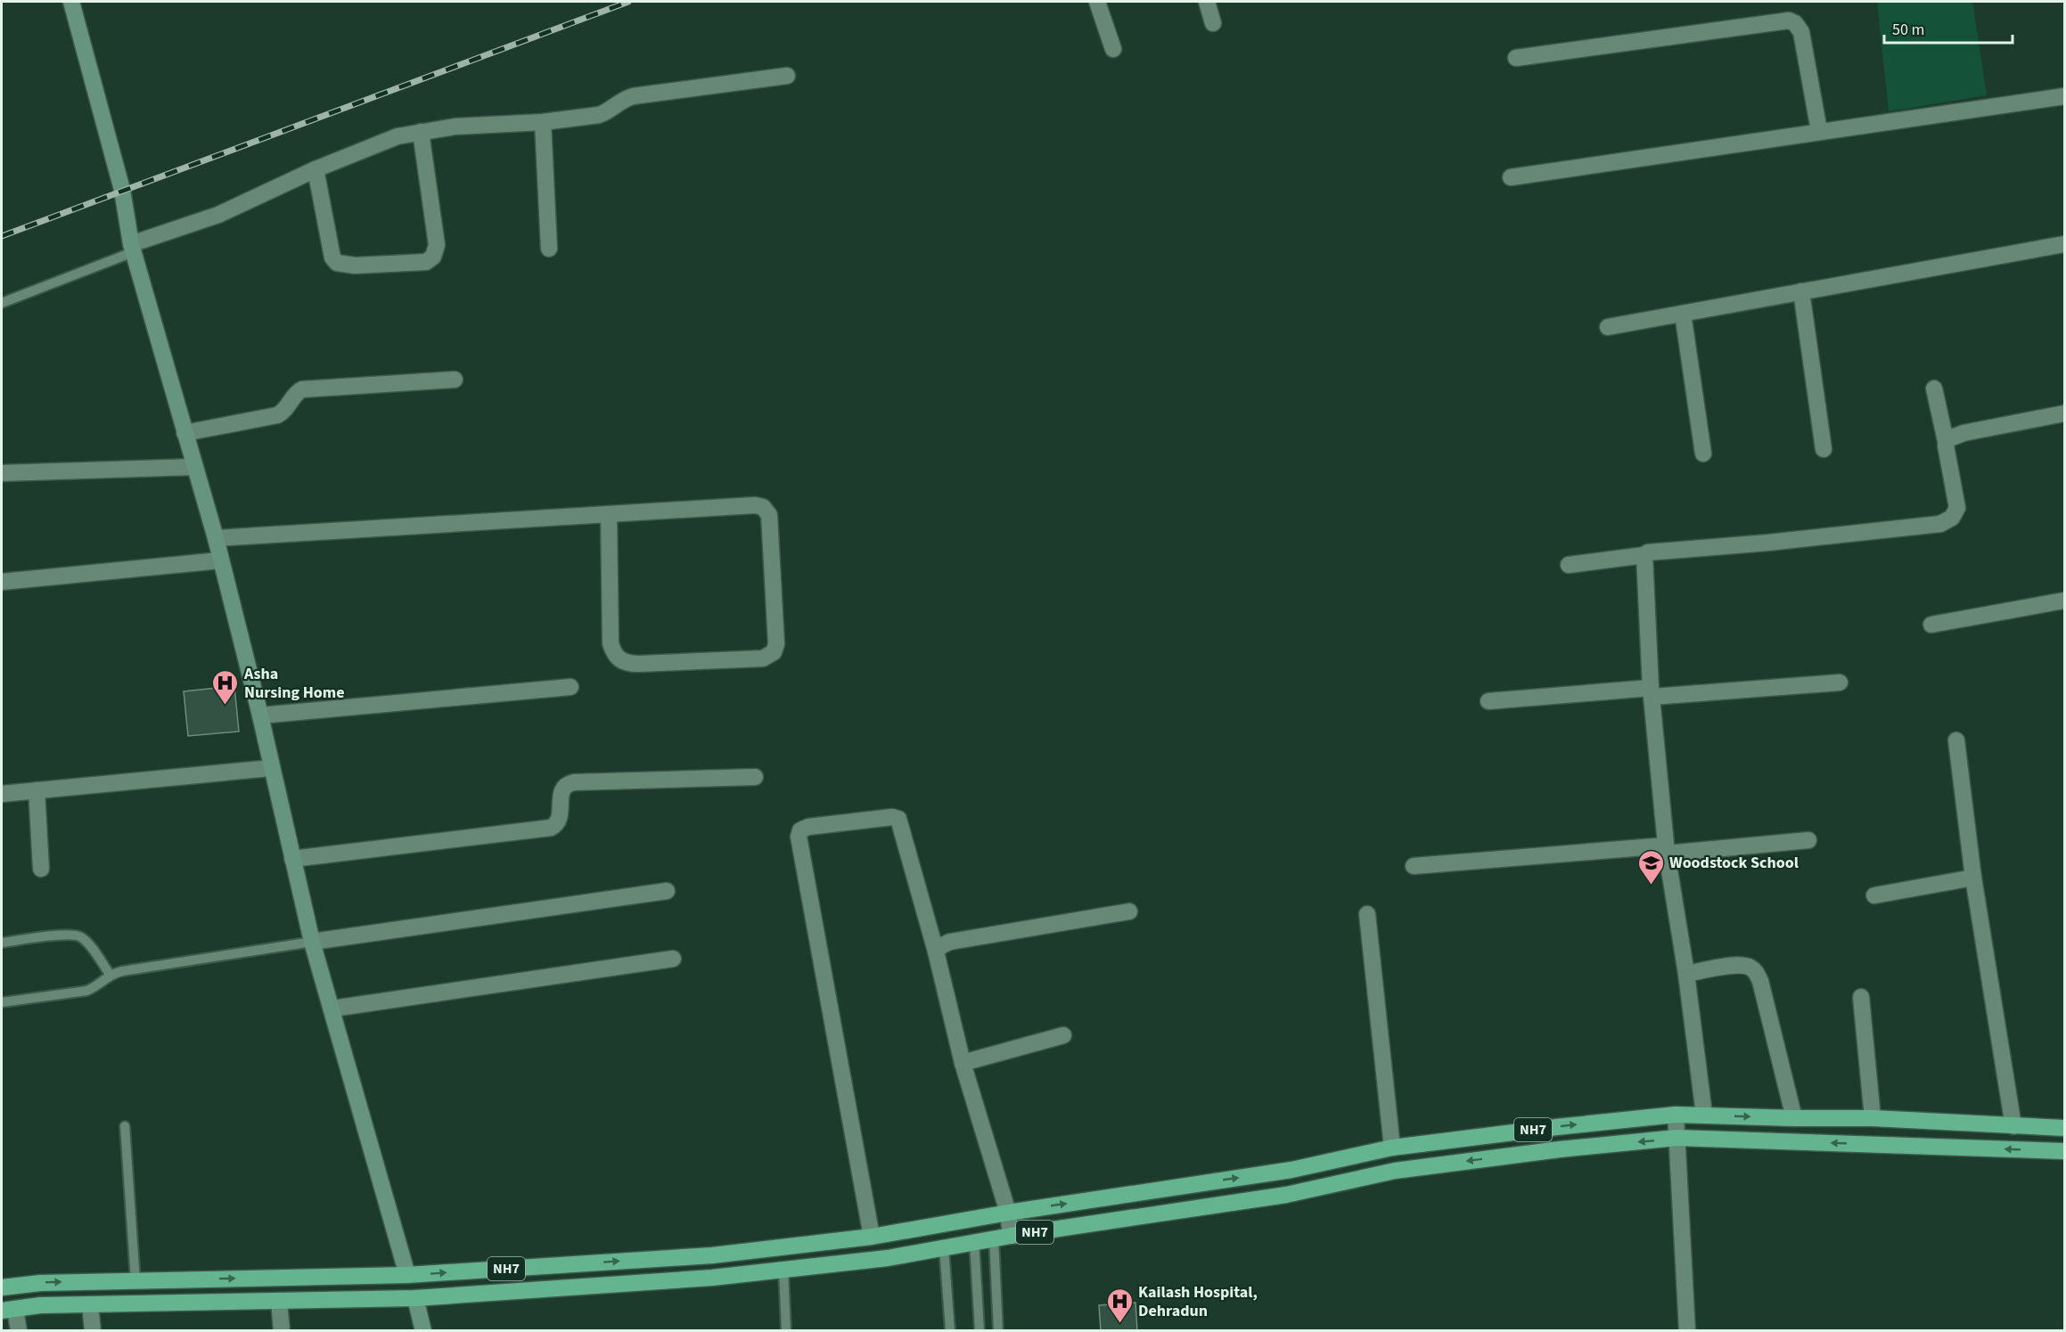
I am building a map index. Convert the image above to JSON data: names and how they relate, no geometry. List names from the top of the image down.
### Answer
{
  "streets": {
    "highway": ["NH7"]
  },
  "places": {
    "hospital": ["Asha Nursing Home", "Kailash Hospital, Dehradun"],
    "school or university": ["Woodstock School"]
  },
  "scale_bar": "50 m"
}
